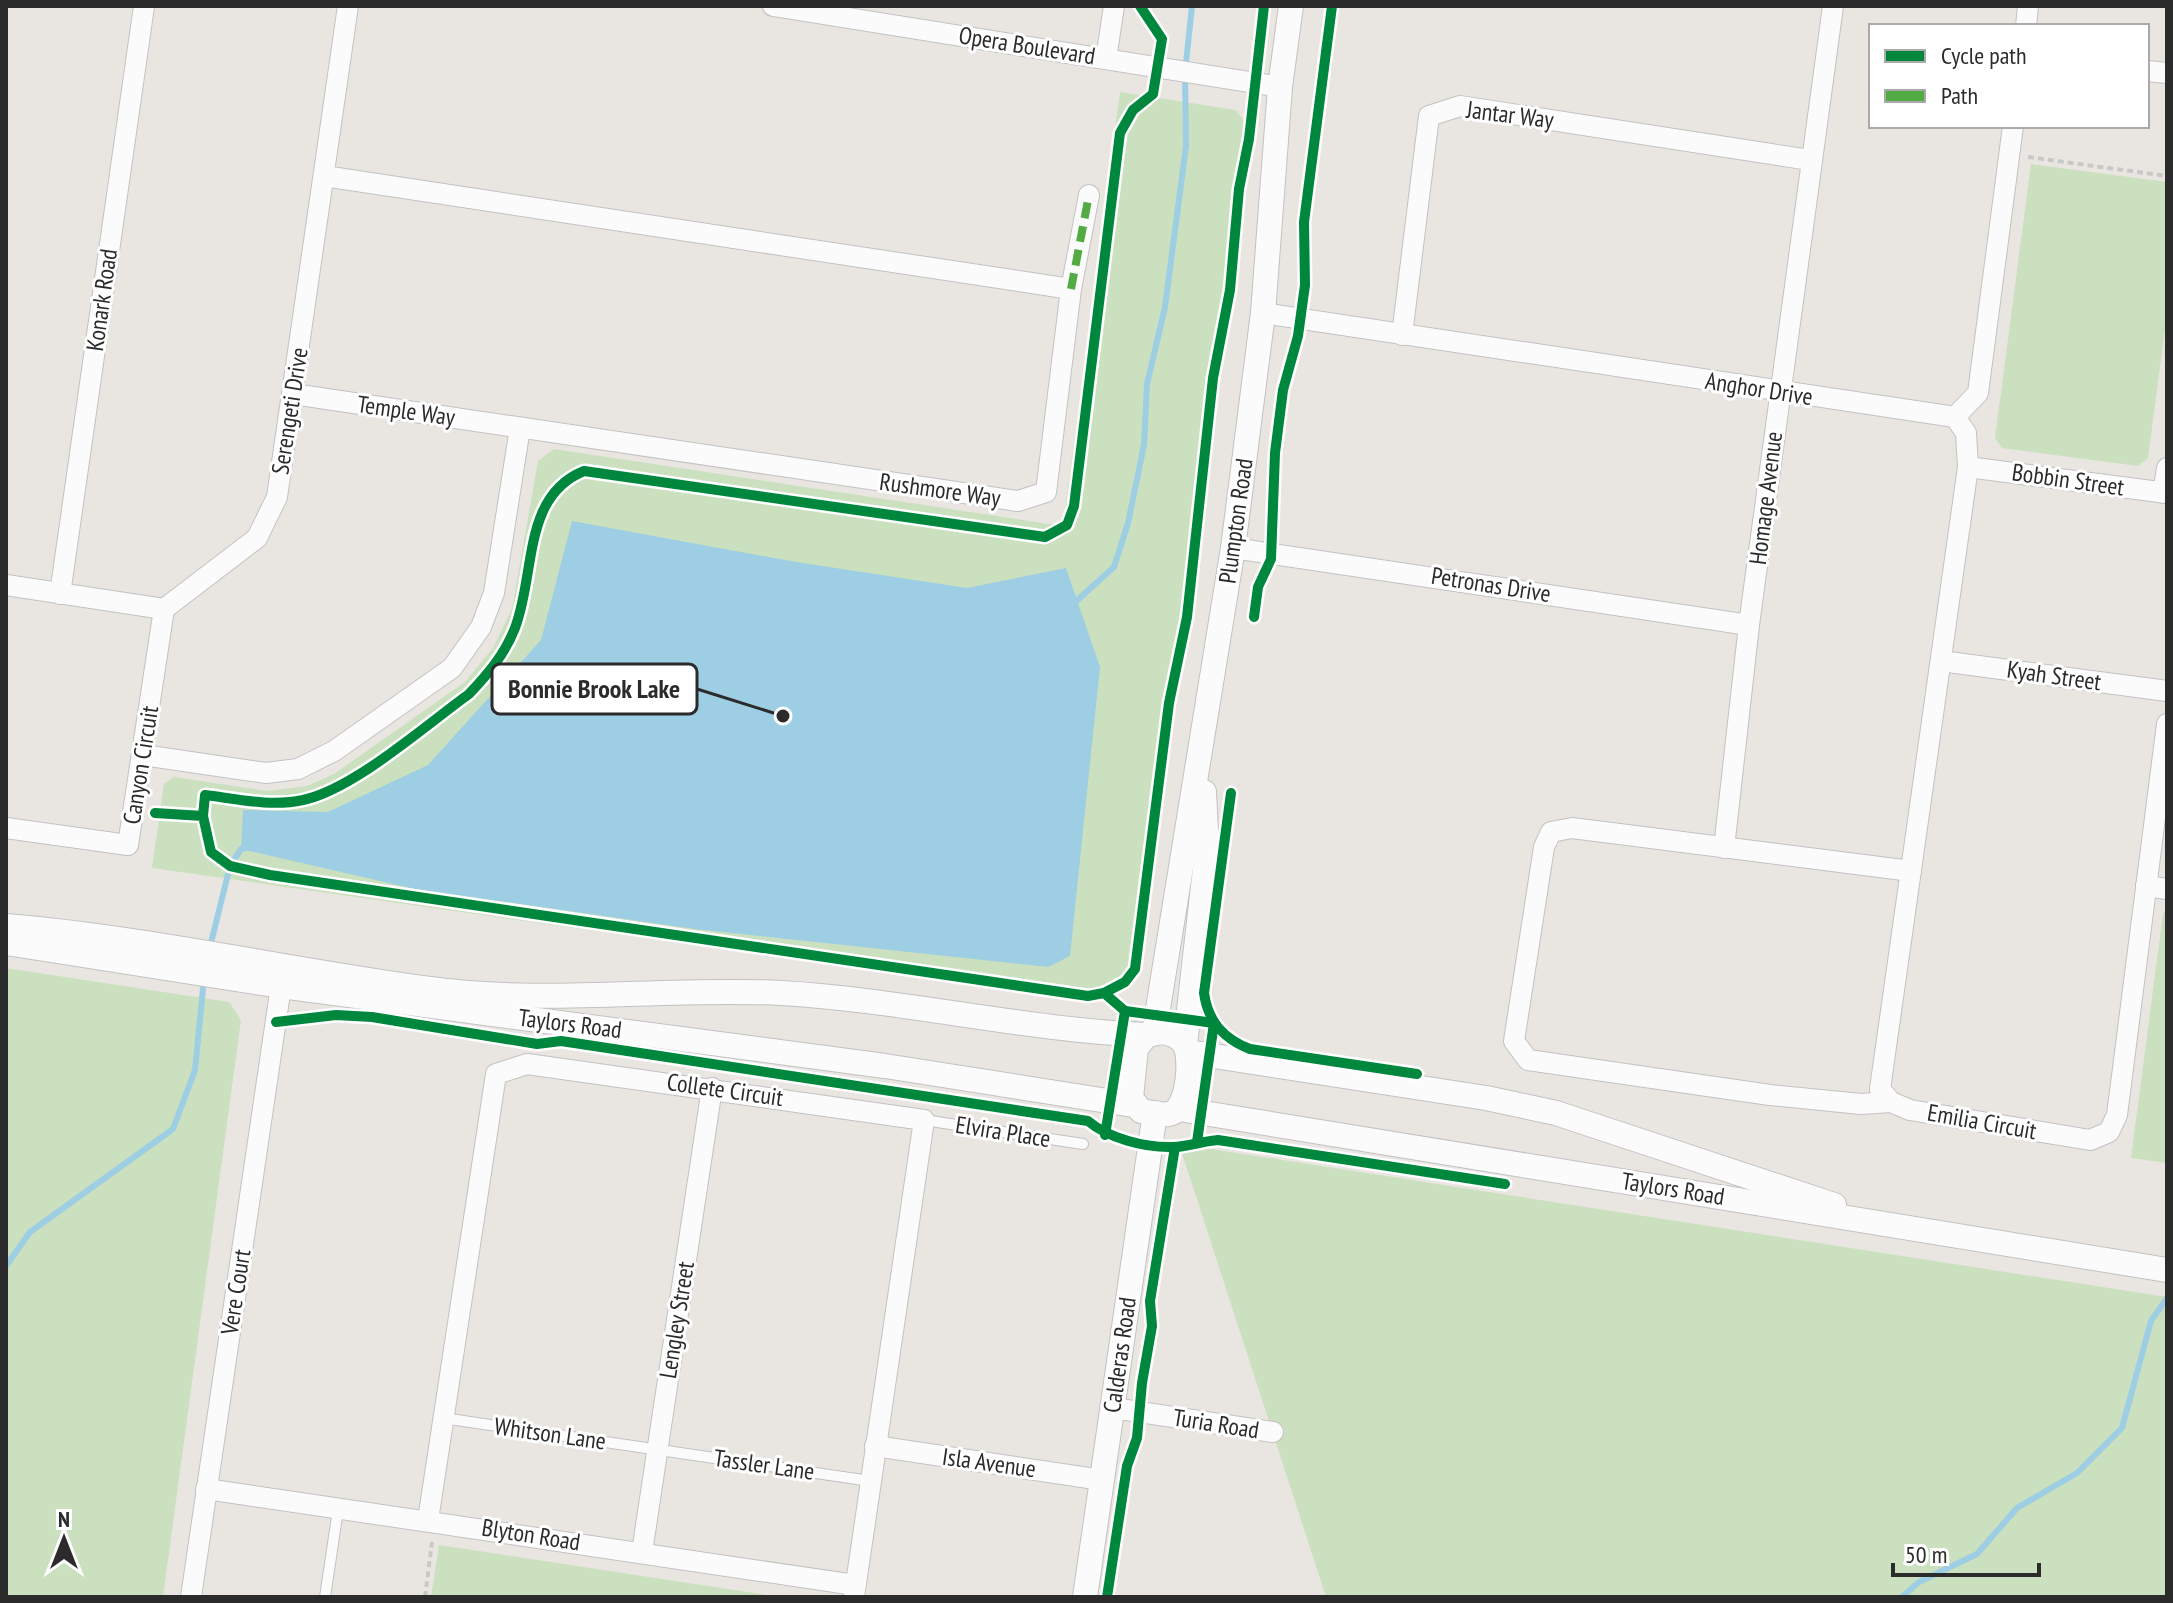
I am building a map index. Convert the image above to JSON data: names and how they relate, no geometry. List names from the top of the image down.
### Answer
{
  "streets": {
    "street": [
      "Opera Boulevard",
      "Jantar Way",
      "Konark Road",
      "Anghor Drive",
      "Serengeti Drive",
      "Temple Way",
      "Bobbin Street",
      "Rushmore Way",
      "Homage Avenue",
      "Plumpton Road",
      "Petronas Drive",
      "Kyah Street",
      "Canyon Circuit",
      "Taylors Road",
      "Collete Circuit",
      "Emilia Circuit",
      "Vere Court",
      "Lengley Street",
      "Calderas Road",
      "Turia Road",
      "Isla Avenue",
      "Blyton Road"
    ],
    "lane": ["Elvira Place", "Whitson Lane", "Tassler Lane"]
  },
  "crossings": [
    ["Opera Boulevard", "Plumpton Road"],
    ["Jantar Way", "Anghor Drive"],
    ["Jantar Way", "Homage Avenue"],
    ["Anghor Drive", "Homage Avenue"],
    ["Anghor Drive", "Plumpton Road"],
    ["Serengeti Drive", "Temple Way"],
    ["Serengeti Drive", "Canyon Circuit"],
    ["Temple Way", "Rushmore Way"],
    ["Homage Avenue", "Petronas Drive"],
    ["Plumpton Road", "Petronas Drive"],
    ["Plumpton Road", "Taylors Road"],
    ["Plumpton Road", "Calderas Road"],
    ["Taylors Road", "Vere Court"],
    ["Taylors Road", "Calderas Road"],
    ["Collete Circuit", "Elvira Place"],
    ["Collete Circuit", "Lengley Street"],
    ["Collete Circuit", "Whitson Lane"],
    ["Collete Circuit", "Blyton Road"],
    ["Vere Court", "Blyton Road"],
    ["Lengley Street", "Whitson Lane"],
    ["Lengley Street", "Tassler Lane"],
    ["Lengley Street", "Blyton Road"],
    ["Calderas Road", "Turia Road"],
    ["Calderas Road", "Isla Avenue"],
    ["Whitson Lane", "Tassler Lane"]
  ],
  "places": ["Bonnie Brook Lake"],
  "legend": ["Cycle path", "Path"],
  "scale_bar": "50 m",
  "north": "top"
}
